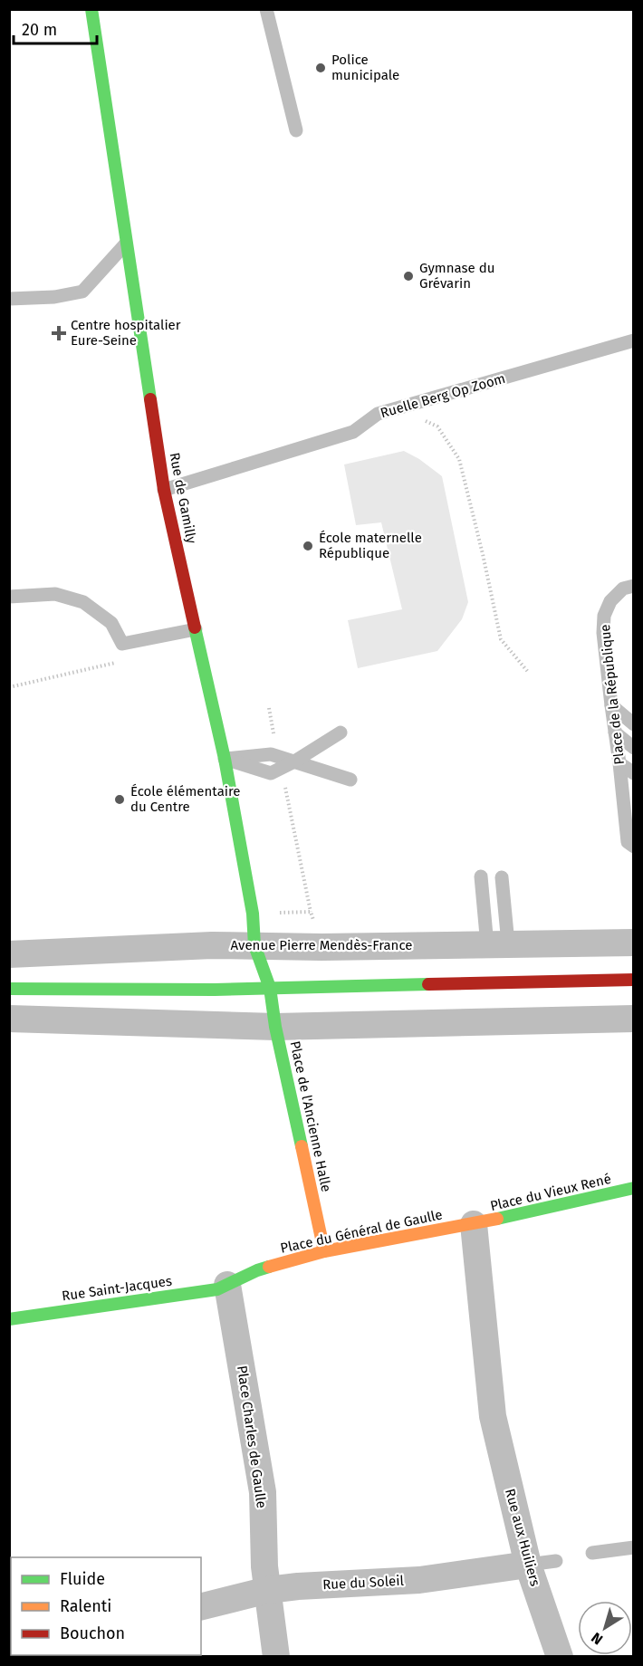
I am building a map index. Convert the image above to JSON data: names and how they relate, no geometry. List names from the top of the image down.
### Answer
{
  "streets": {
    "street": [
      "Rue de Gamilly",
      "Avenue Pierre Mendès-France",
      "Place de l'Ancienne Halle",
      "Place du Vieux René",
      "Place du Général de Gaulle",
      "Rue Saint-Jacques",
      "Place Charles de Gaulle",
      "Rue aux Huiliers",
      "Rue du Soleil"
    ],
    "lane": ["Ruelle Berg Op Zoom", "Place de la République"]
  },
  "crossings": [
    ["Ruelle Berg Op Zoom", "Rue de Gamilly"],
    ["Rue de Gamilly", "Avenue Pierre Mendès-France"],
    ["Rue de Gamilly", "Place de l'Ancienne Halle"],
    ["Place de l'Ancienne Halle", "Place du Général de Gaulle"],
    ["Place du Vieux René", "Place du Général de Gaulle"],
    ["Place du Vieux René", "Rue aux Huiliers"],
    ["Place du Général de Gaulle", "Rue Saint-Jacques"],
    ["Place du Général de Gaulle", "Place Charles de Gaulle"],
    ["Place du Général de Gaulle", "Rue aux Huiliers"],
    ["Rue Saint-Jacques", "Place Charles de Gaulle"],
    ["Place Charles de Gaulle", "Rue du Soleil"],
    ["Rue aux Huiliers", "Rue du Soleil"]
  ],
  "places": {
    "other": [
      "Police municipale",
      "Gymnase du Grévarin",
      "École maternelle République",
      "École élémentaire du Centre"
    ],
    "health": ["Centre hospitalier Eure-Seine"]
  },
  "legend": ["Fluide", "Ralenti", "Bouchon"],
  "scale_bar": "20 m",
  "north": "bottom left"
}
